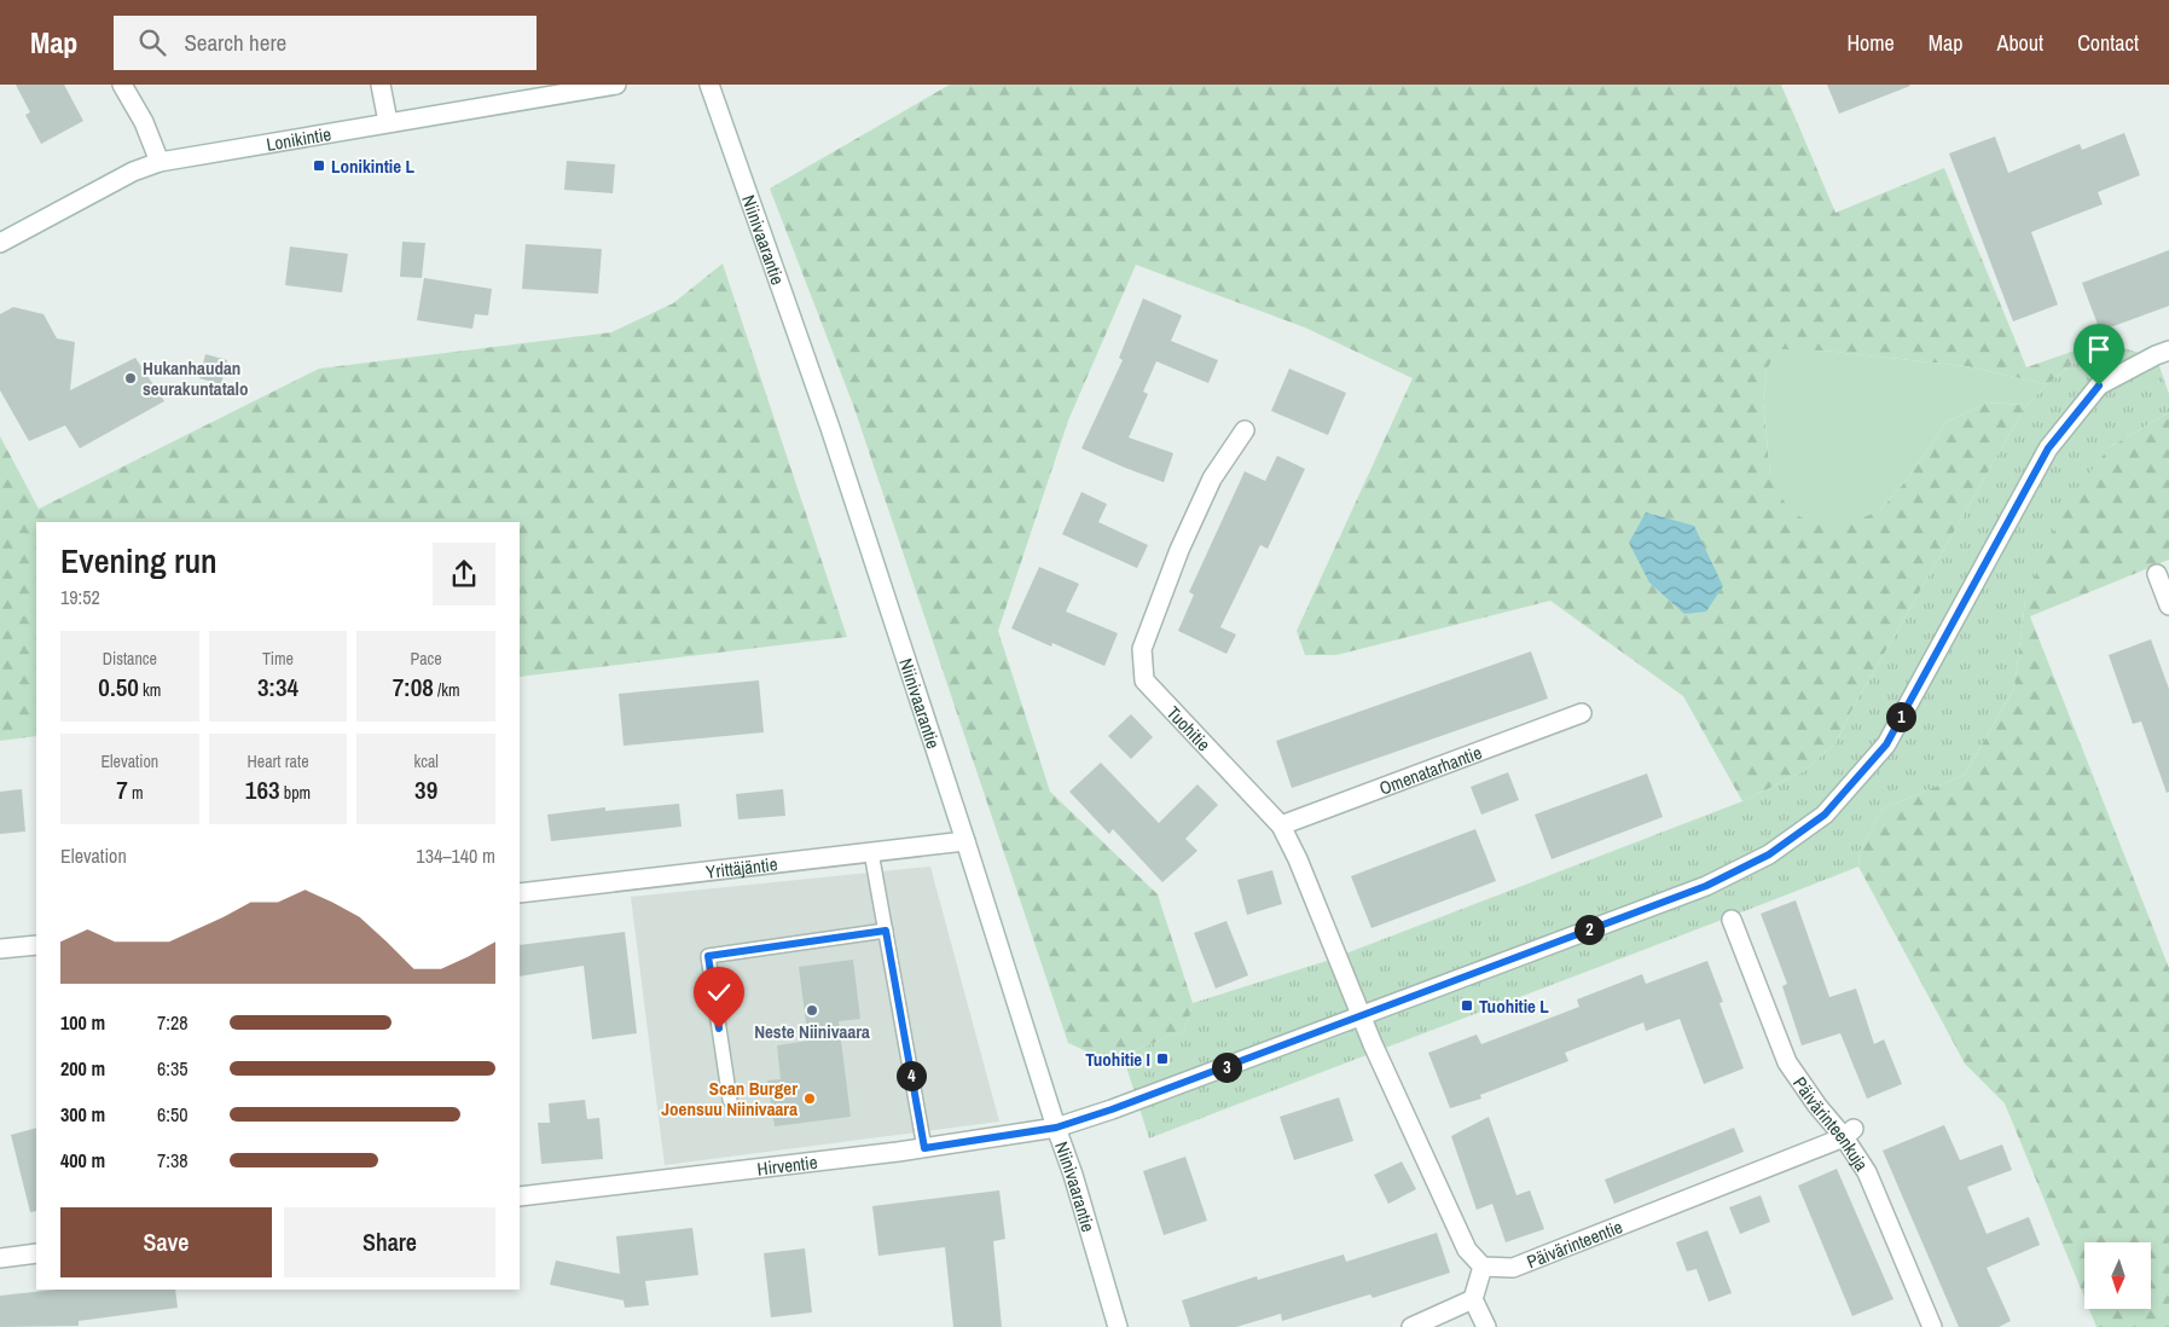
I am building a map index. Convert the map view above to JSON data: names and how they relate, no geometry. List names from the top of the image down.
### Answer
{
  "streets": {
    "street": [
      "Lonikintie",
      "Niinivaarantie",
      "Tuohitie",
      "Omenatarhantie",
      "Yrittäjäntie",
      "Päivärinteenkuja",
      "Hirventie",
      "Päivärinteentie"
    ]
  },
  "crossings": [
    ["Niinivaarantie", "Yrittäjäntie"],
    ["Niinivaarantie", "Hirventie"],
    ["Tuohitie", "Omenatarhantie"],
    ["Tuohitie", "Hirventie"],
    ["Päivärinteenkuja", "Päivärinteentie"]
  ],
  "places": {
    "transit": ["Lonikintie L", "Tuohitie L", "Tuohitie I"],
    "other": ["Hukanhaudan seurakuntatalo", "Neste Niinivaara", "Scan Burger Joensuu Niinivaara"]
  },
  "north": "bottom",
  "page": {
    "header": "Map",
    "search": "Search here",
    "nav": [
      "Home",
      "Map",
      "About",
      "Contact"
    ],
    "heading": ["Evening run", "19:52"],
    "stats": [
      ["Distance", "0.50 km"],
      ["Time", "3:34"],
      ["Pace", "7:08 /km"],
      ["Elevation", "7 m"],
      ["Heart rate", "163 bpm"],
      ["kcal", "39"]
    ],
    "pins": [
      "1",
      "2",
      "3",
      "4"
    ],
    "chart": ["Elevation", "134–140 m"],
    "list": [
      {
        "name": "100 m",
        "note": "7:28"
      },
      {
        "name": "200 m",
        "note": "6:35"
      },
      {
        "name": "300 m",
        "note": "6:50"
      },
      {
        "name": "400 m",
        "note": "7:38"
      }
    ],
    "buttons": ["Save", "Share"]
  }
}
